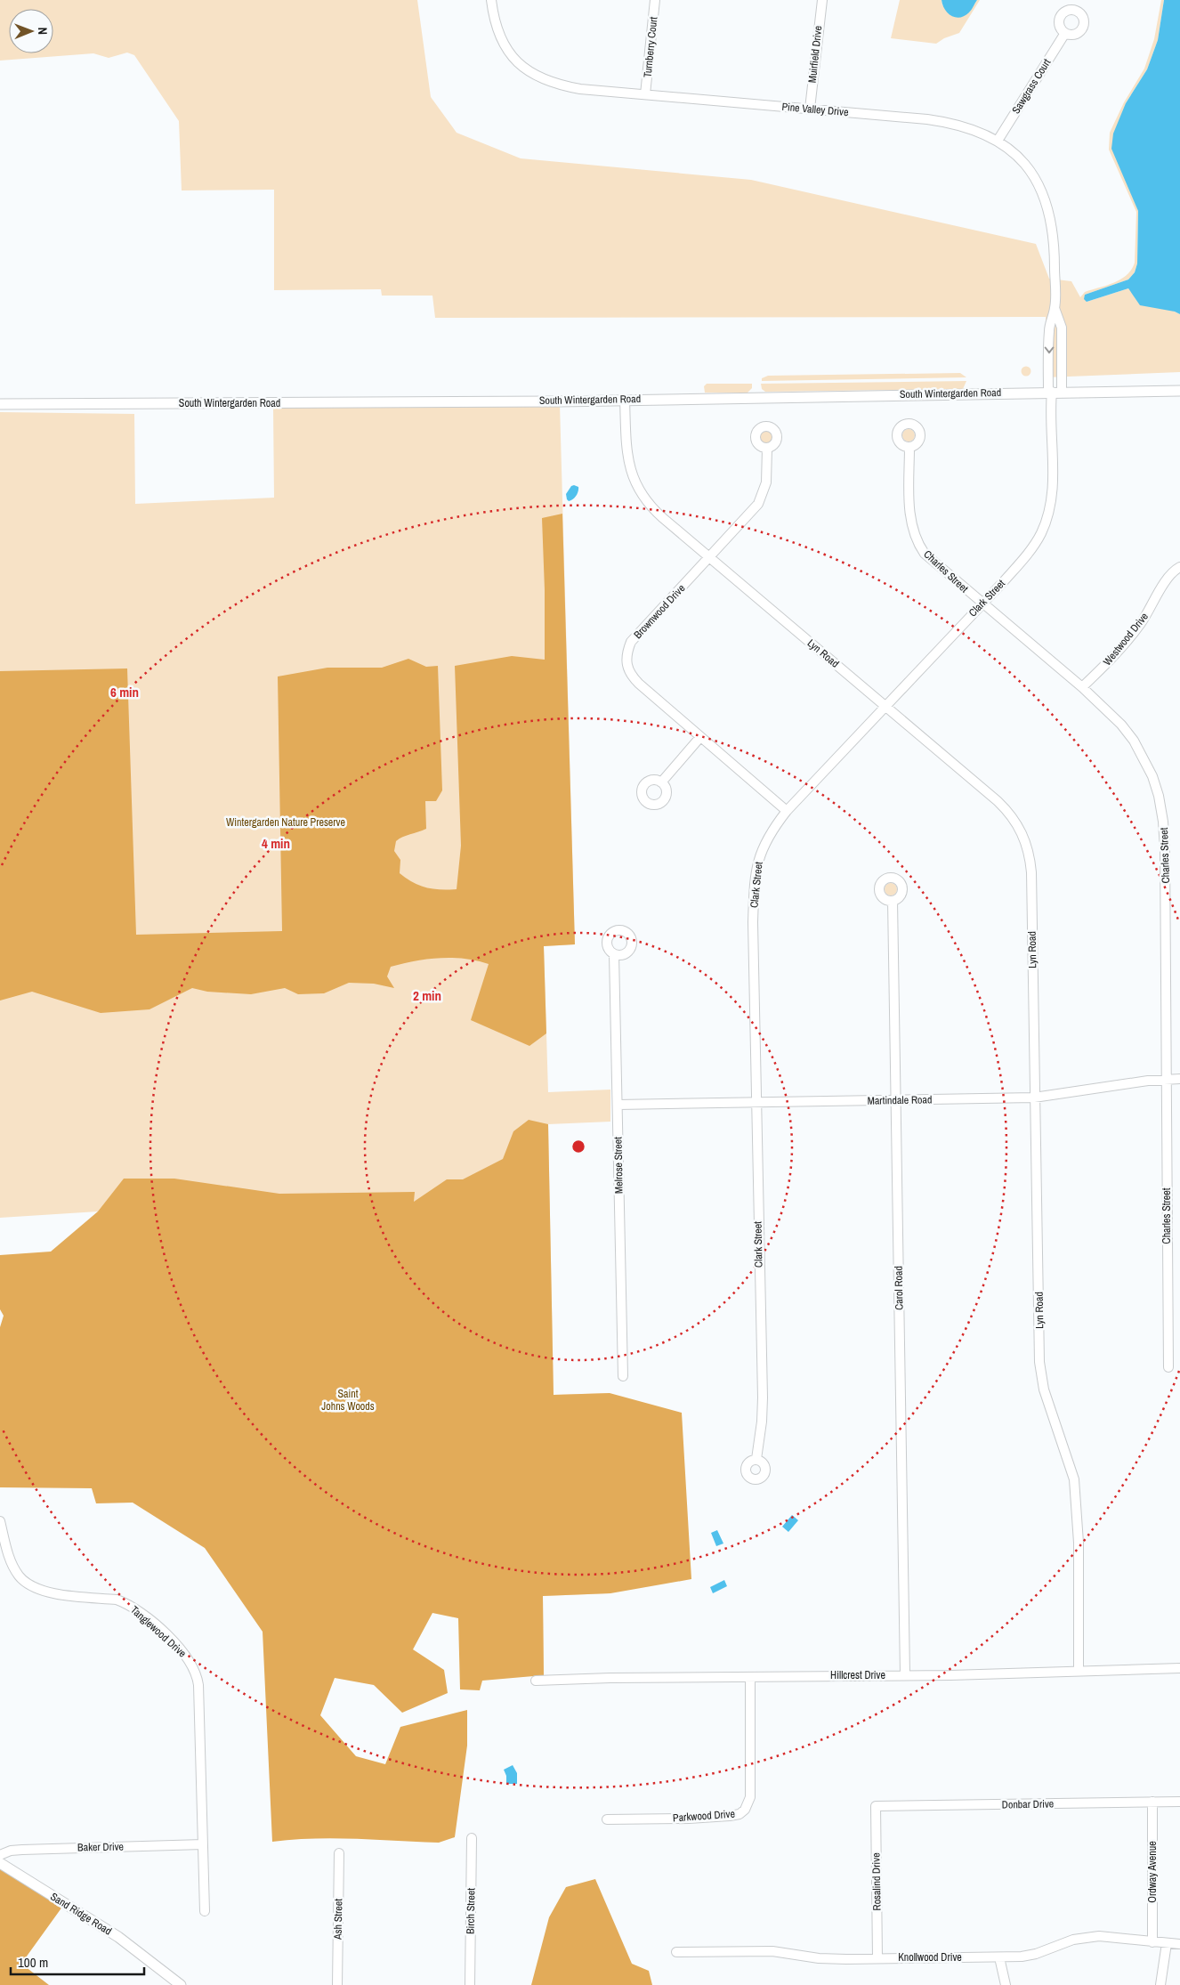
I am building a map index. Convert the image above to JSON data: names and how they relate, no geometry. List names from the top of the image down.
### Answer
{
  "streets": {
    "street": [
      "Turnberry Court",
      "Muirfield Drive",
      "Sawgrass Court",
      "Pine Valley Drive",
      "South Wintergarden Road",
      "Charles Street",
      "Clark Street",
      "Brownwood Drive",
      "Westwood Drive",
      "Lyn Road",
      "Martindale Road",
      "Melrose Street",
      "Carol Road",
      "Tanglewood Drive",
      "Hillcrest Drive",
      "Donbar Drive",
      "Parkwood Drive",
      "Baker Drive",
      "Ordway Avenue",
      "Rosalind Drive",
      "Birch Street",
      "Sand Ridge Road",
      "Ash Street",
      "Knollwood Drive"
    ]
  },
  "crossings": [
    ["Turnberry Court", "Pine Valley Drive"],
    ["Muirfield Drive", "Pine Valley Drive"],
    ["Sawgrass Court", "Pine Valley Drive"],
    ["Pine Valley Drive", "South Wintergarden Road"],
    ["Pine Valley Drive", "Clark Street"],
    ["South Wintergarden Road", "Clark Street"],
    ["South Wintergarden Road", "Lyn Road"],
    ["Charles Street", "Clark Street"],
    ["Charles Street", "Westwood Drive"],
    ["Charles Street", "Martindale Road"],
    ["Clark Street", "Brownwood Drive"],
    ["Clark Street", "Lyn Road"],
    ["Clark Street", "Martindale Road"],
    ["Brownwood Drive", "Lyn Road"],
    ["Lyn Road", "Martindale Road"],
    ["Lyn Road", "Hillcrest Drive"],
    ["Martindale Road", "Melrose Street"],
    ["Martindale Road", "Carol Road"],
    ["Carol Road", "Hillcrest Drive"],
    ["Tanglewood Drive", "Baker Drive"],
    ["Hillcrest Drive", "Parkwood Drive"],
    ["Donbar Drive", "Ordway Avenue"],
    ["Donbar Drive", "Rosalind Drive"],
    ["Ordway Avenue", "Knollwood Drive"],
    ["Rosalind Drive", "Knollwood Drive"]
  ],
  "parks": ["Wintergarden Nature Preserve", "Saint Johns Woods"],
  "scale_bar": "100 m",
  "north": "right",
  "rings": ["6 min", "4 min", "2 min"]
}
